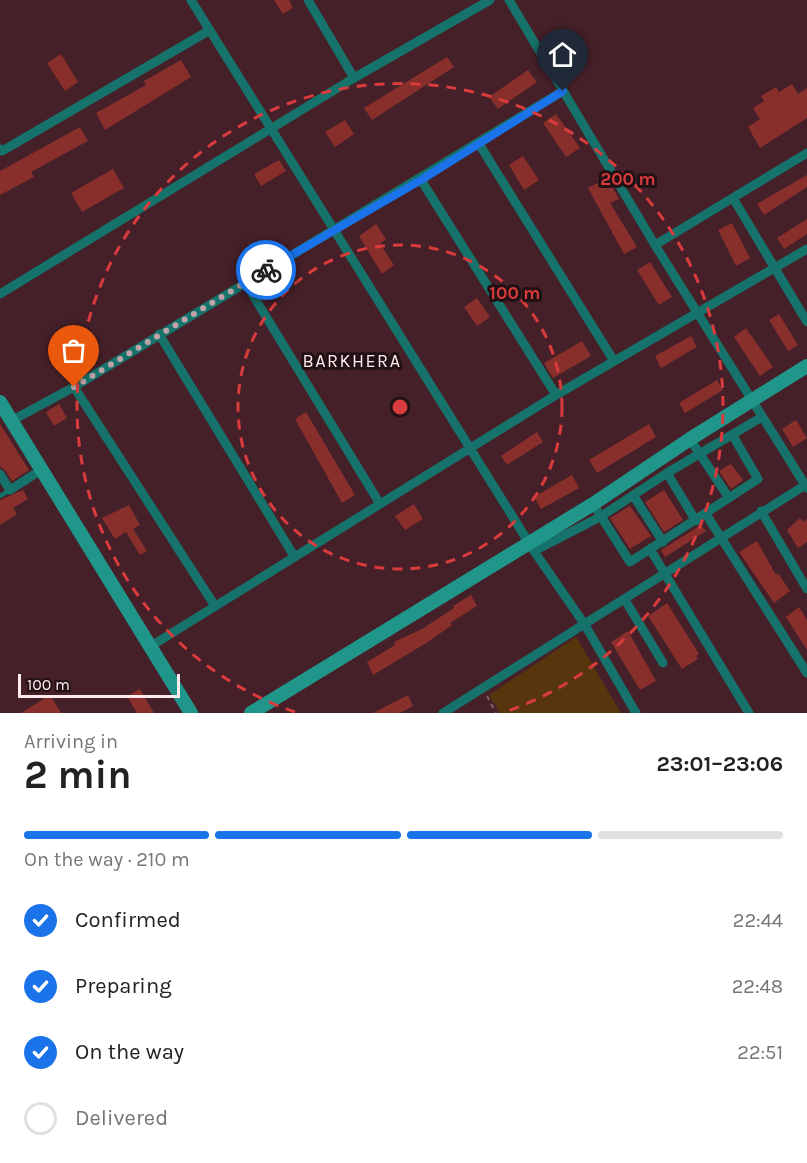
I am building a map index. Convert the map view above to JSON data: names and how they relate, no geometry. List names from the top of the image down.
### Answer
{
  "districts": ["BARKHERA"],
  "scale_bar": "100 m",
  "page": {
    "scale": "100 m",
    "heading": ["2 min", "Arriving in", "23:01–23:06"],
    "bar": "On the way · 210 m",
    "list": [
      ["Confirmed", "22:44"],
      ["Preparing", "22:48"],
      ["On the way", "22:51"],
      "Delivered"
    ]
  },
  "rings": ["200 m", "100 m"]
}
